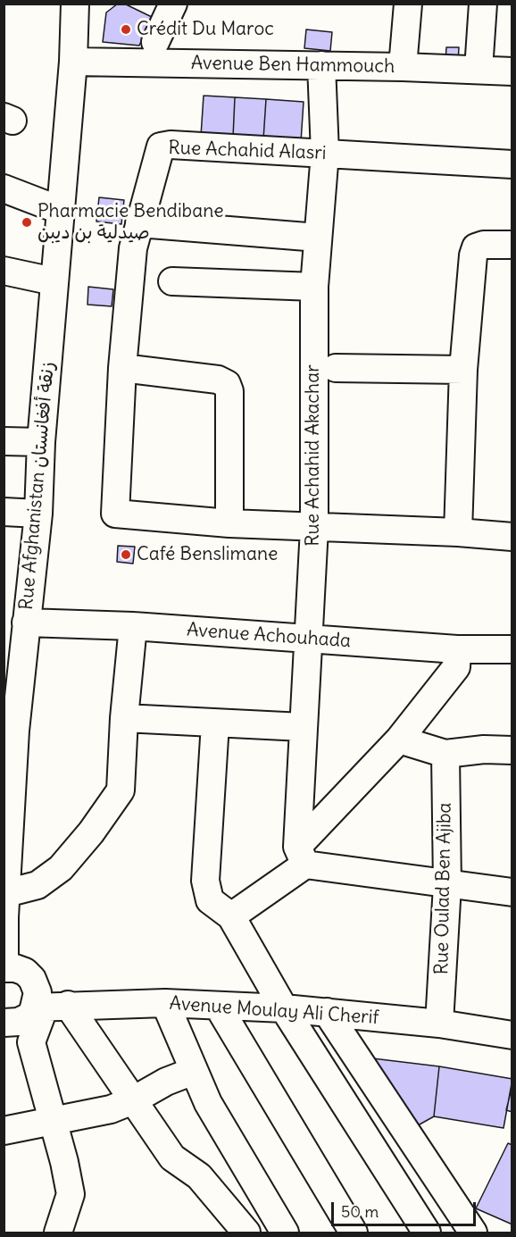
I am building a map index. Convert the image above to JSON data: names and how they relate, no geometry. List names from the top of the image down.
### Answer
{
  "streets": {
    "street": [
      "Avenue Ben Hammouch",
      "Rue Achahid Alasri",
      "Rue Achahid Akachar",
      "Rue Afghanistan زنقة أفغانستان",
      "Avenue Achouhada",
      "Rue Oulad Ben Ajiba",
      "Avenue Moulay Ali Cherif"
    ]
  },
  "crossings": [
    ["Avenue Ben Hammouch", "Rue Achahid Akachar"],
    ["Avenue Ben Hammouch", "Rue Afghanistan زنقة أفغانستان"],
    ["Rue Achahid Alasri", "Rue Achahid Akachar"],
    ["Rue Achahid Akachar", "Avenue Achouhada"],
    ["Rue Afghanistan زنقة أفغانستان", "Avenue Achouhada"],
    ["Rue Oulad Ben Ajiba", "Avenue Moulay Ali Cherif"]
  ],
  "places": ["Crédit Du Maroc", "Pharmacie Bendibane صيدلية بن ديبن", "Café Benslimane"],
  "scale_bar": "50 m"
}
